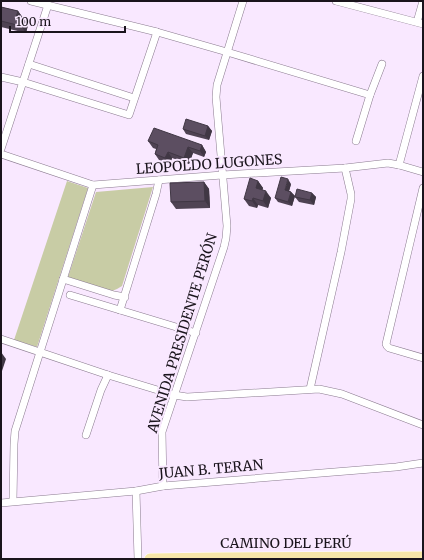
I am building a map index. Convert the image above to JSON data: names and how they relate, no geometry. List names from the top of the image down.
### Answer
{
  "streets": {
    "main road": ["CAMINO DEL PERÚ"],
    "street": ["LEOPOLDO LUGONES", "AVENIDA PRESIDENTE PERÓN", "JUAN B. TERAN"]
  },
  "crossings": [
    ["LEOPOLDO LUGONES", "AVENIDA PRESIDENTE PERÓN"],
    ["AVENIDA PRESIDENTE PERÓN", "JUAN B. TERAN"]
  ],
  "scale_bar": "100 m"
}
